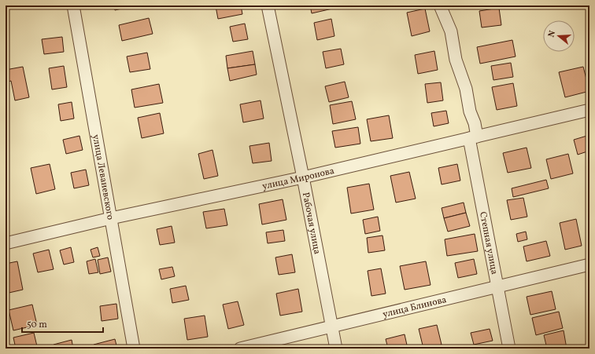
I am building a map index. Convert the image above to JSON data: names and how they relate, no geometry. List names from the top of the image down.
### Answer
{
  "streets": {
    "street": [
      "улица Леваневского",
      "улица Миронова",
      "Рабочая улица",
      "Степная улица",
      "улица Блинова"
    ]
  },
  "crossings": [
    ["улица Леваневского", "улица Миронова"],
    ["улица Миронова", "Рабочая улица"],
    ["улица Миронова", "Степная улица"],
    ["Рабочая улица", "улица Блинова"],
    ["Степная улица", "улица Блинова"]
  ],
  "scale_bar": "50 m",
  "north": "left"
}
